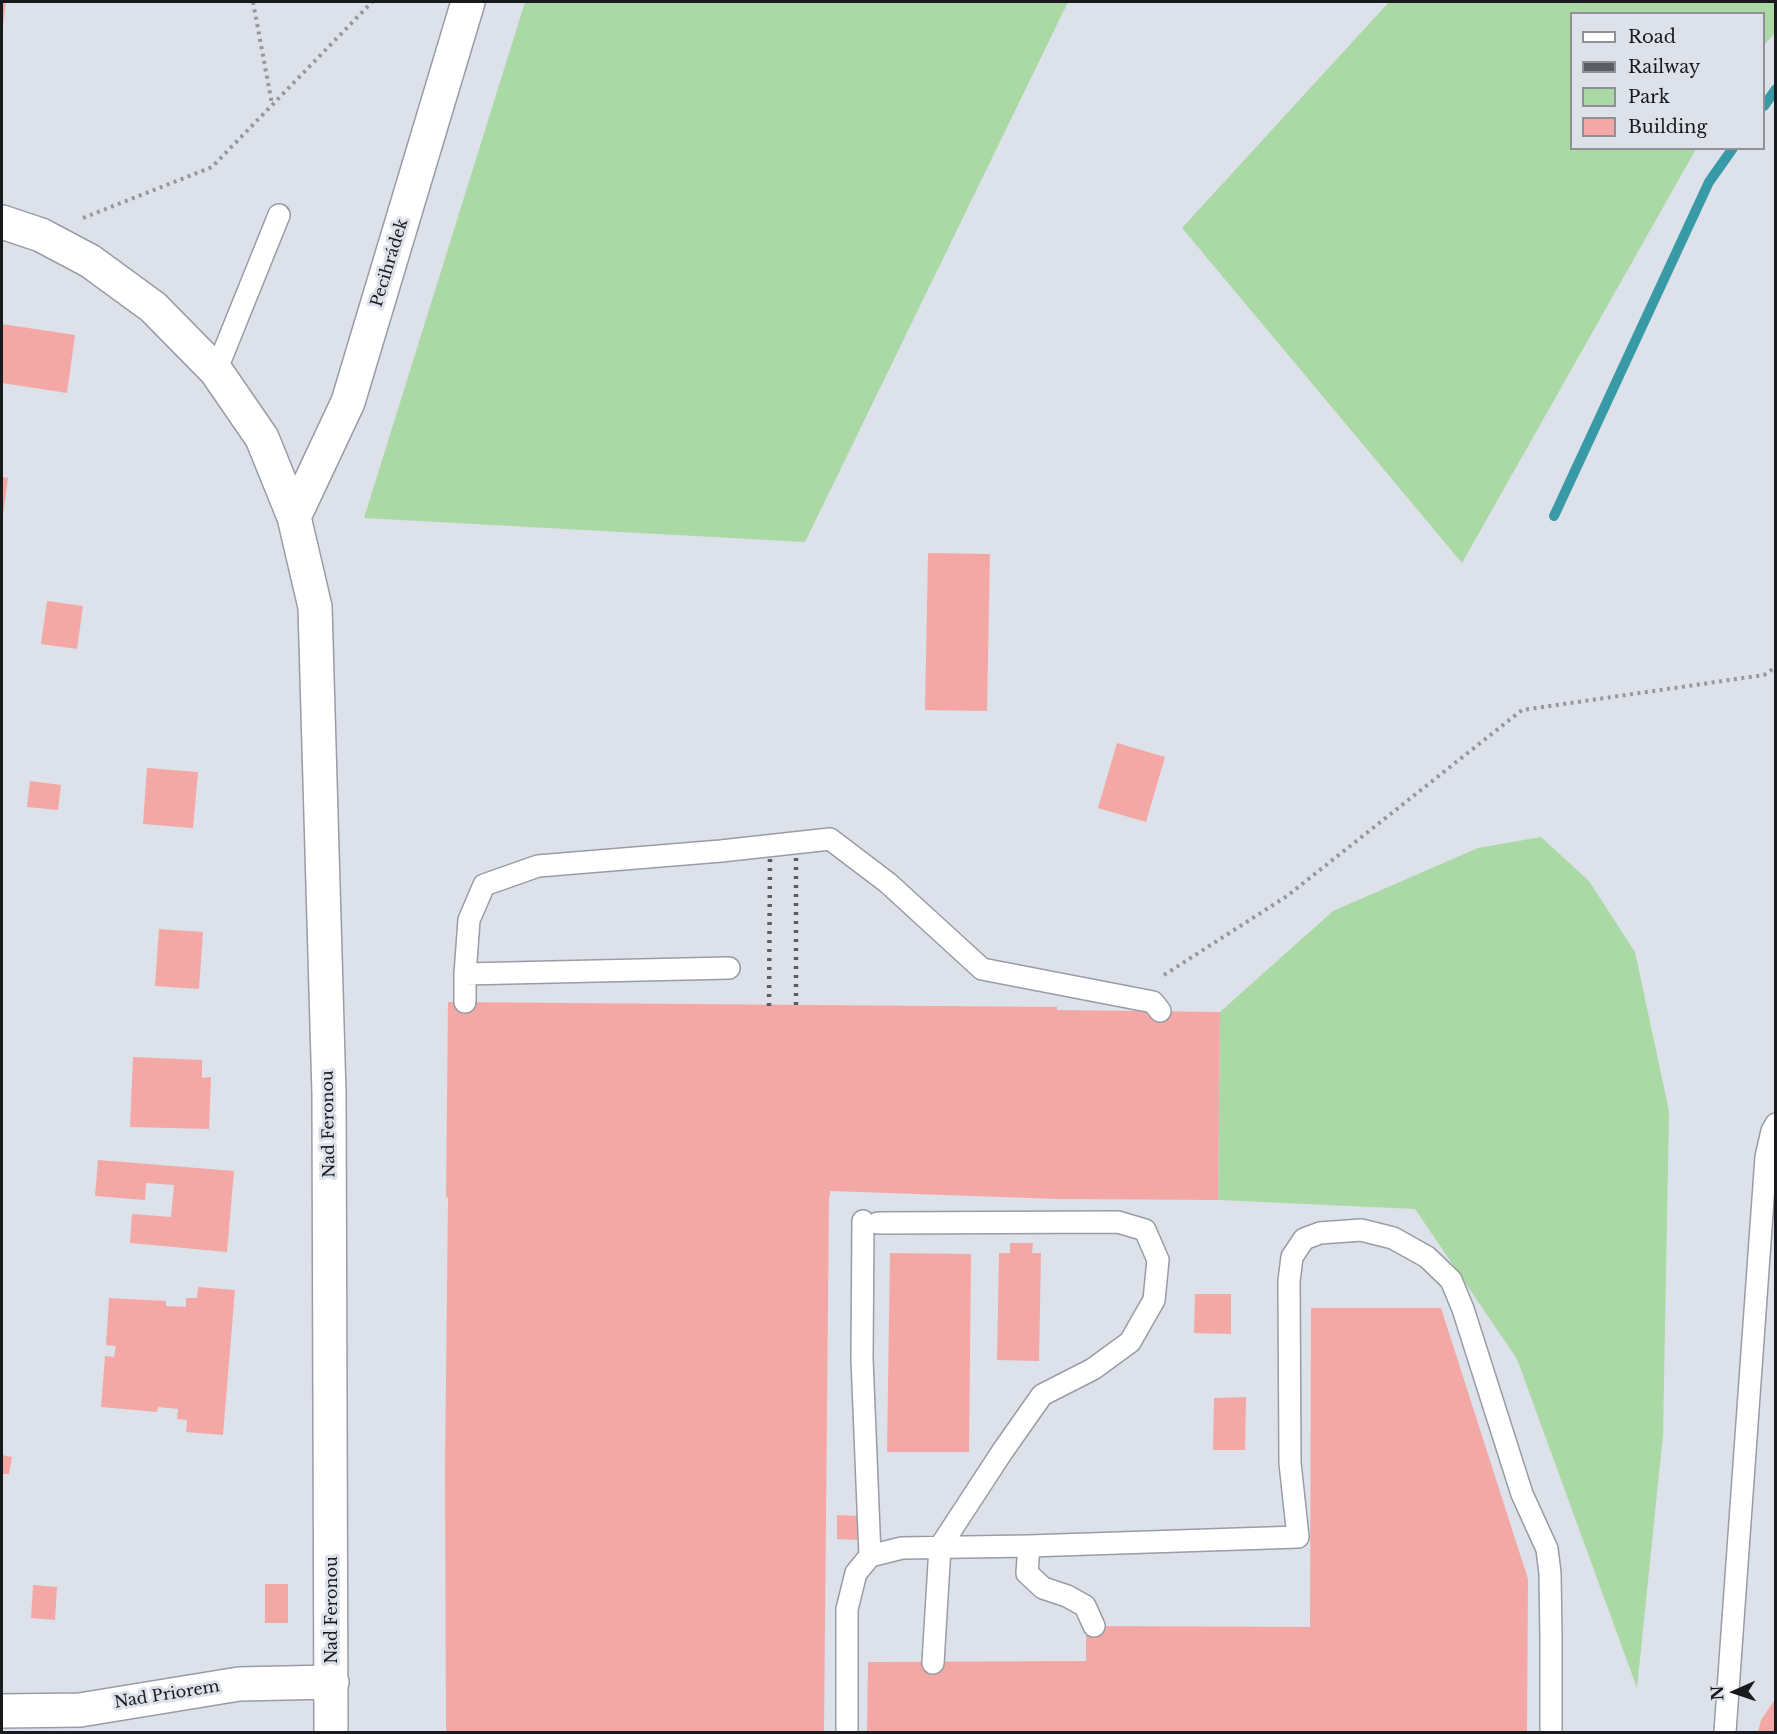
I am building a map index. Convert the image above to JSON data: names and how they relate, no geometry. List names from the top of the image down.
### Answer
{
  "streets": {
    "street": ["Pecihrádek", "Nad Feronou", "Nad Priorem"]
  },
  "crossings": [
    ["Pecihrádek", "Nad Feronou"],
    ["Nad Feronou", "Nad Priorem"]
  ],
  "legend": [
    "Road",
    "Railway",
    "Park",
    "Building"
  ],
  "north": "left"
}
